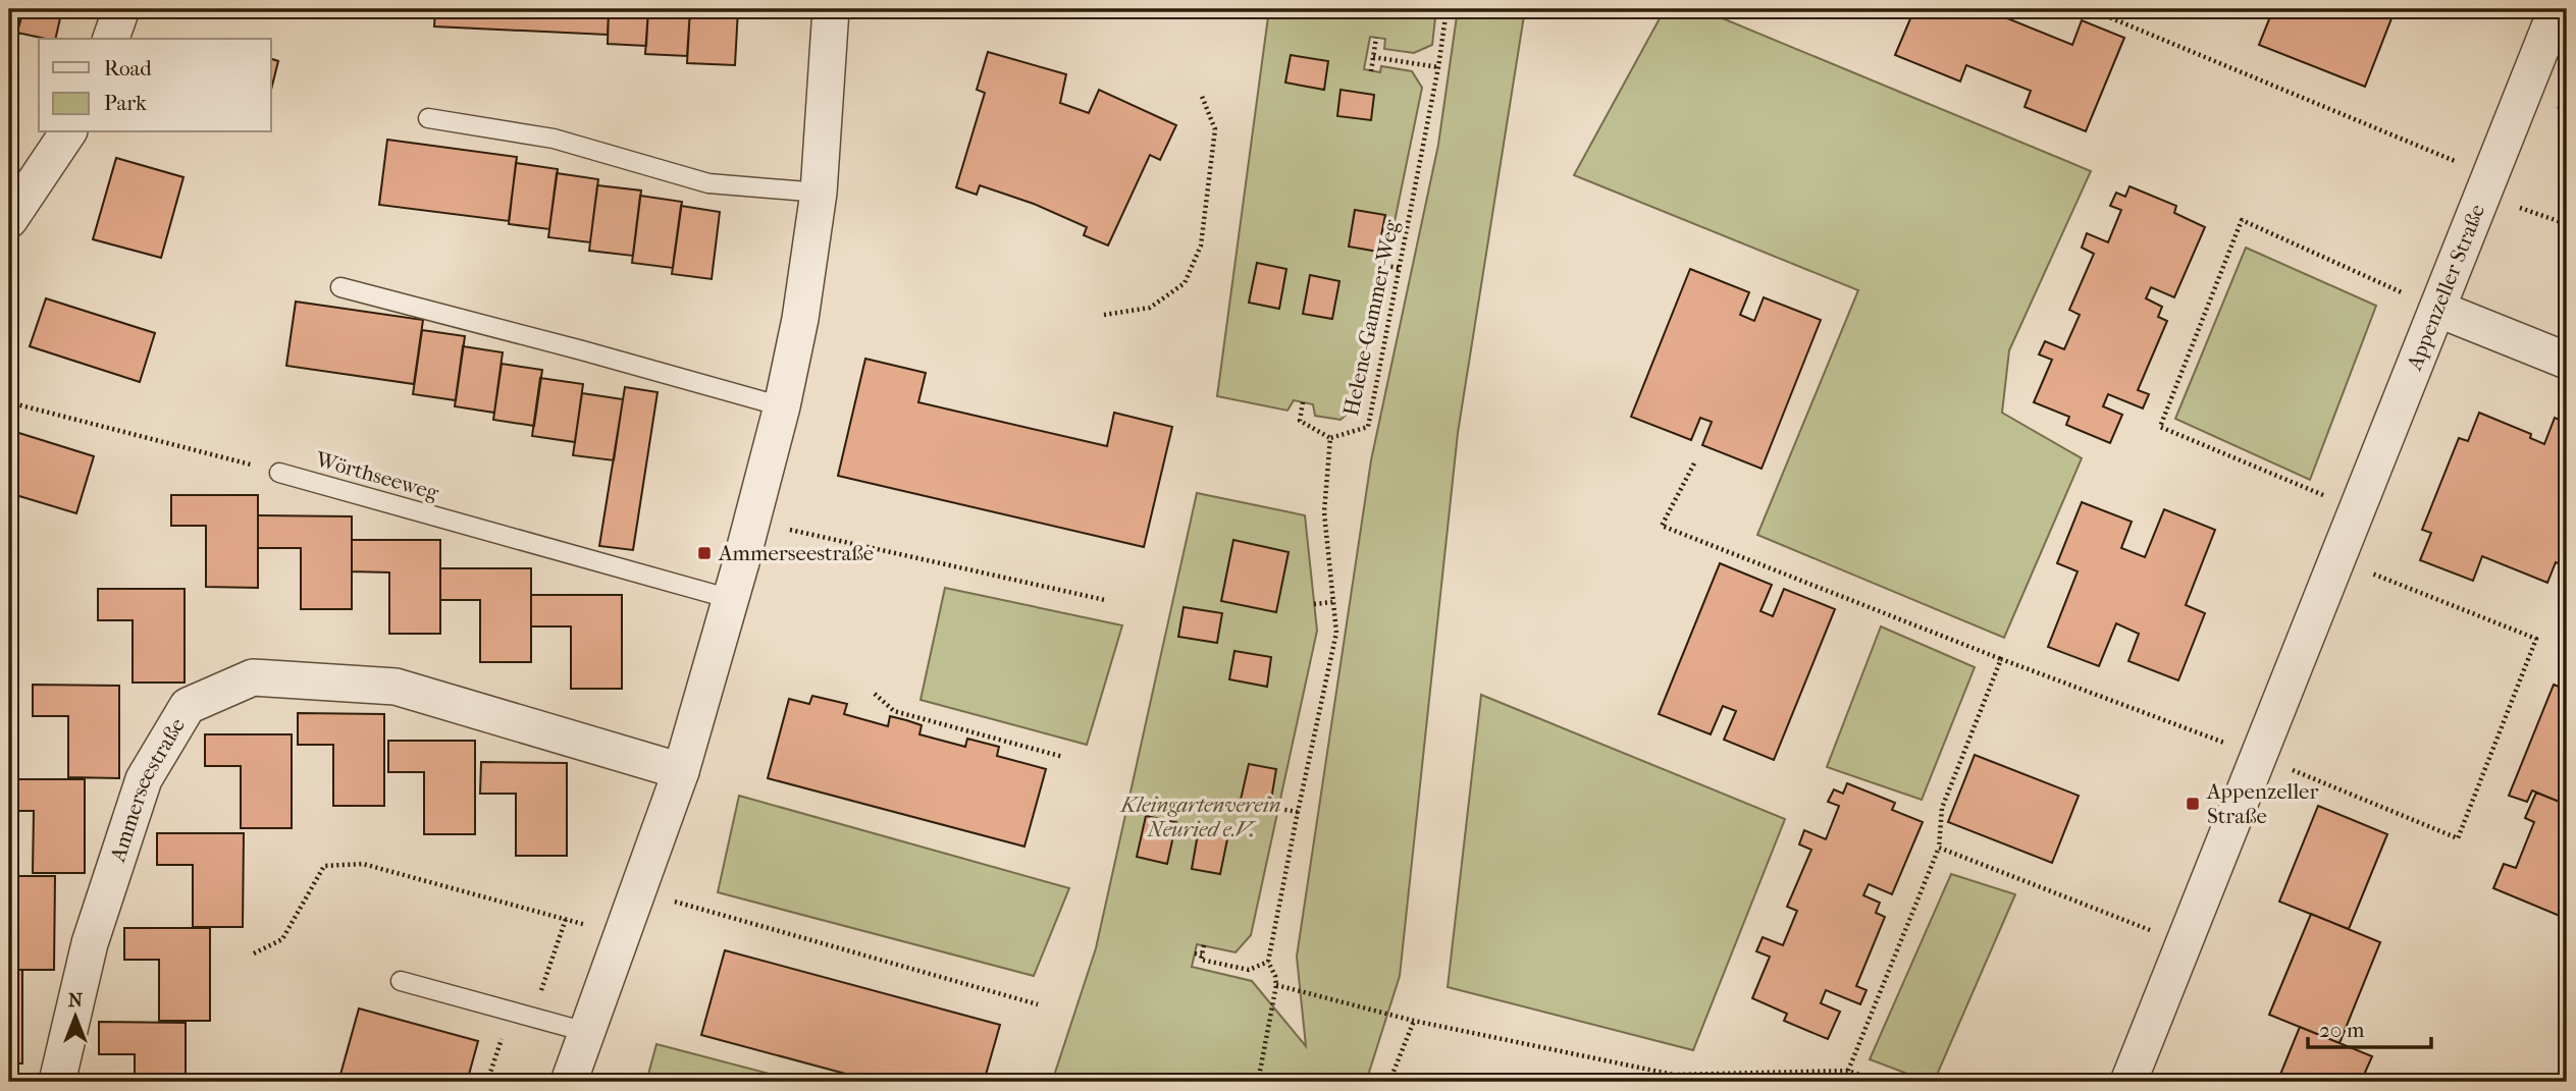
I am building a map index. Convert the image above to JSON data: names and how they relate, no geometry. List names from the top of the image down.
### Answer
{
  "streets": {
    "street": ["Appenzeller Straße", "Ammerseestraße"],
    "lane": ["Wörthseeweg"],
    "path": ["Helene-Gammer-Weg"]
  },
  "parks": ["Kleingartenverein Neuried e.V."],
  "places": {
    "transit": ["Ammerseestraße", "Appenzeller Straße"]
  },
  "legend": ["Road", "Park"],
  "scale_bar": "20 m",
  "north": "top"
}
